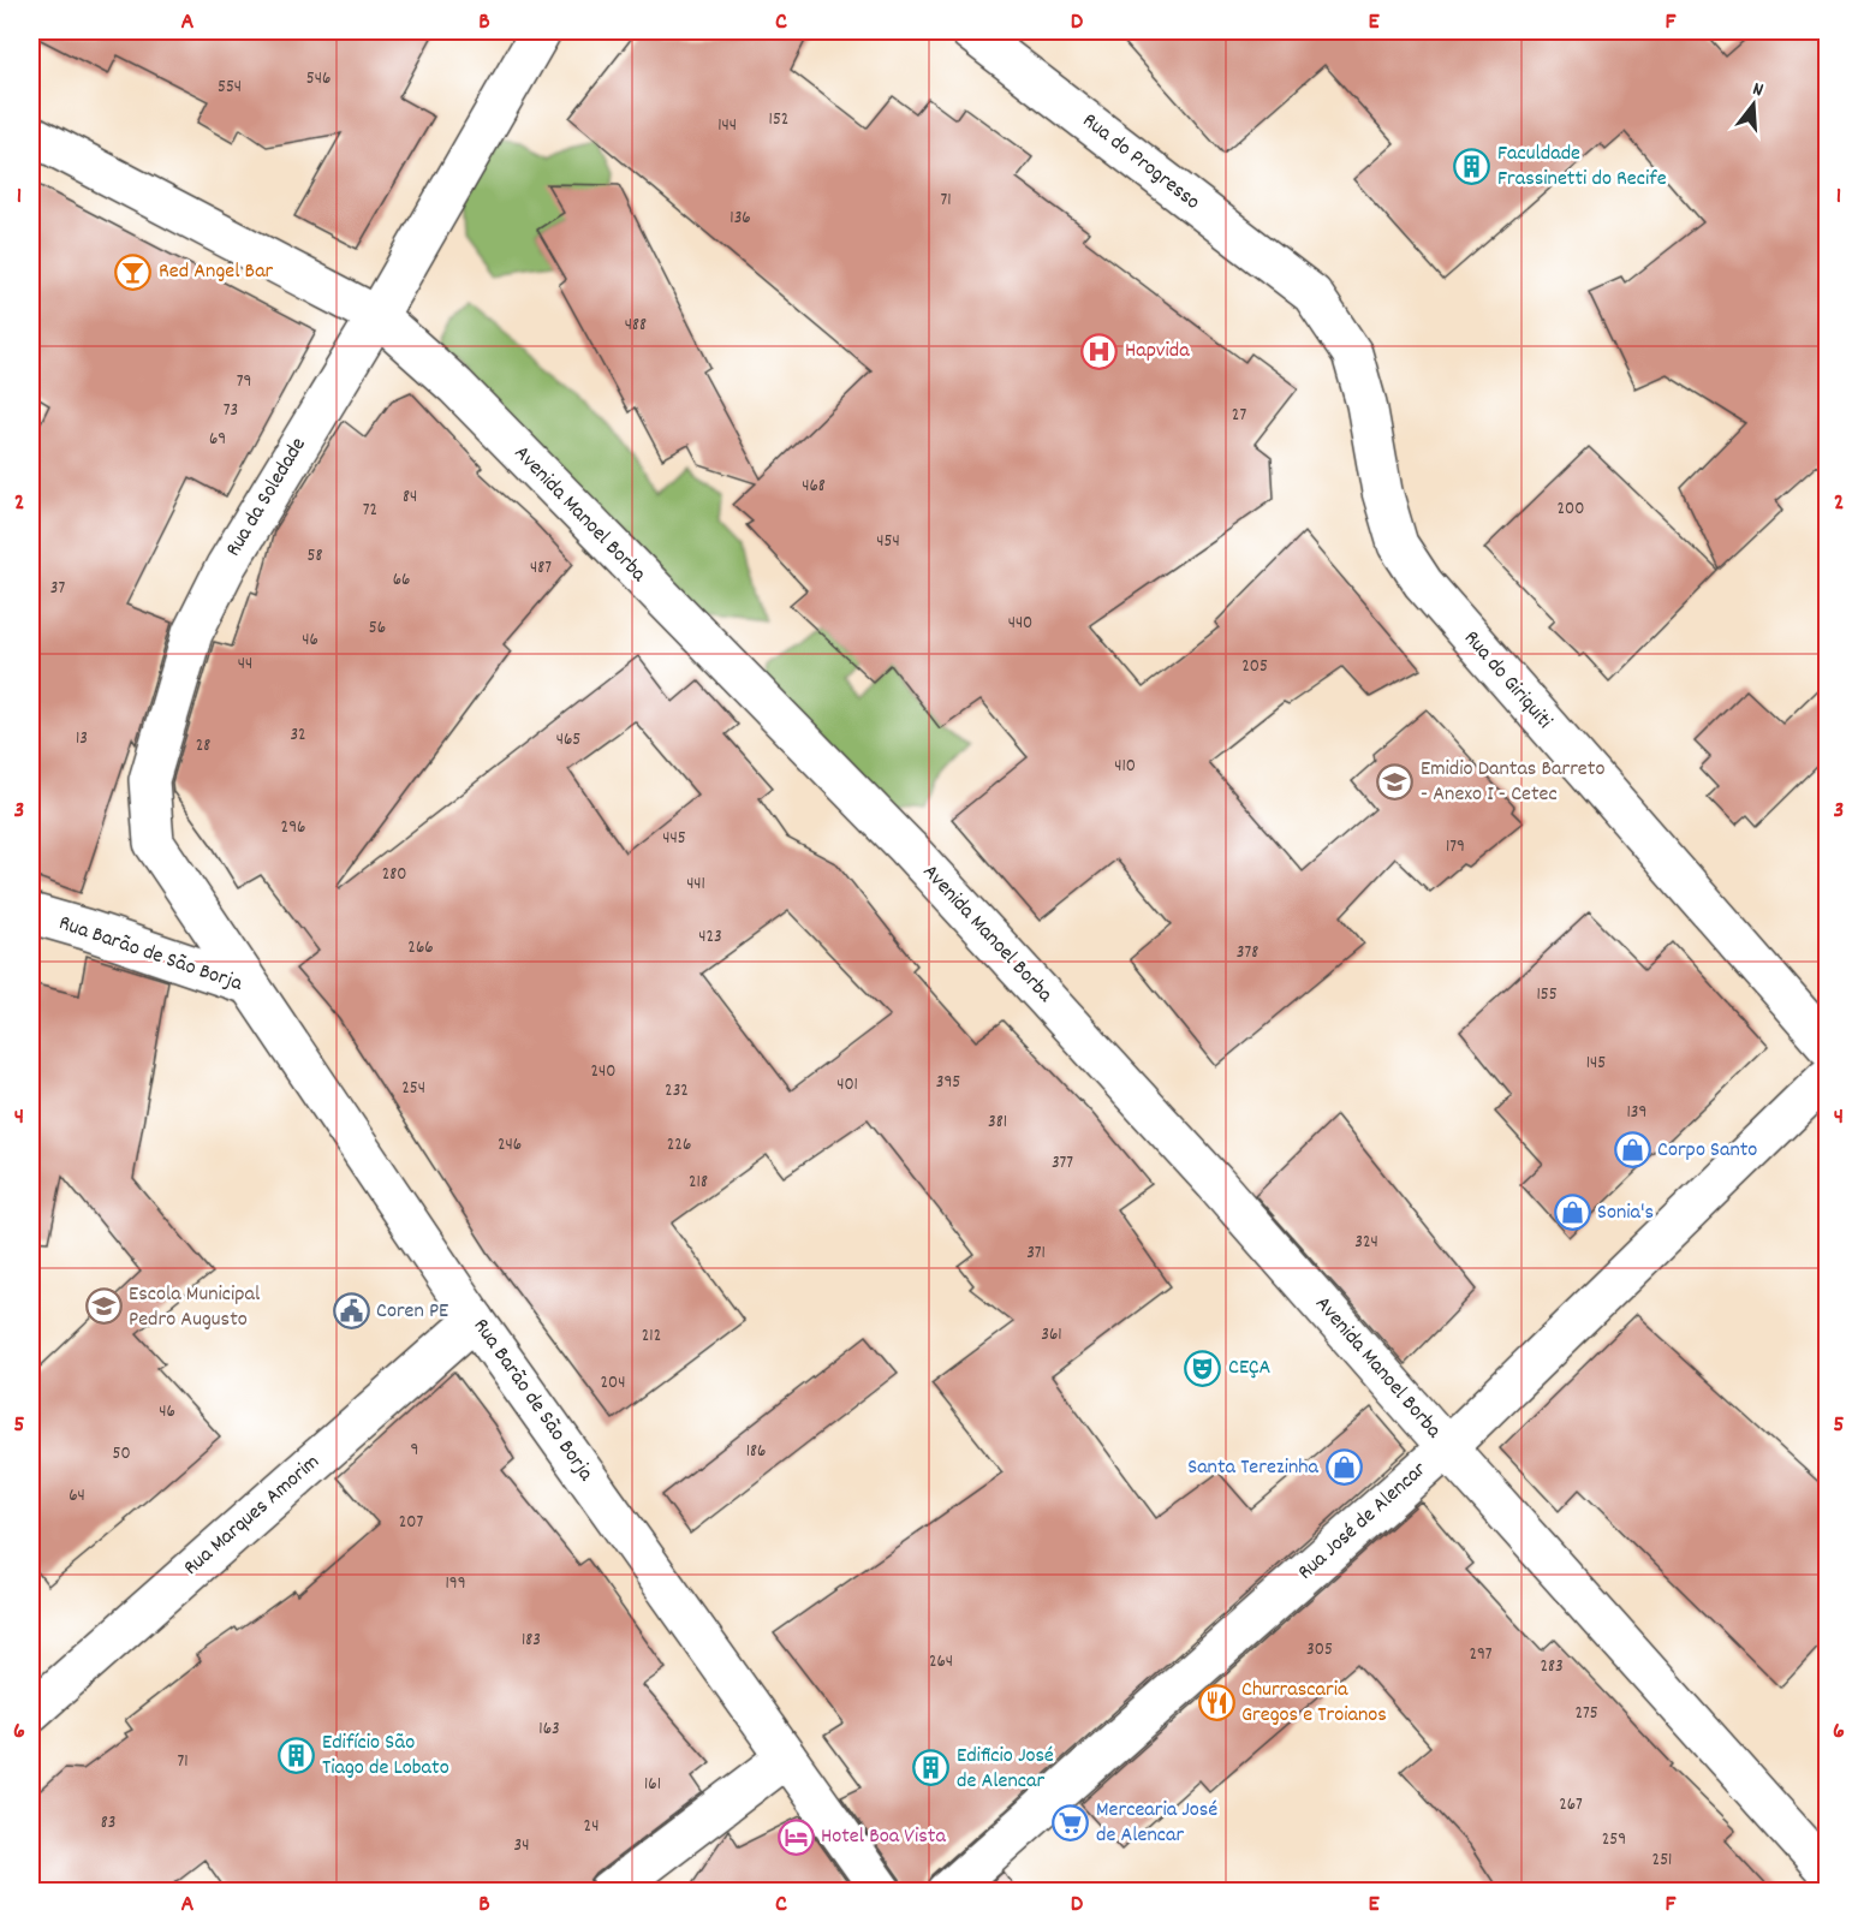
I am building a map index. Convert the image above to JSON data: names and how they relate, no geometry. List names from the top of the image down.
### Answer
{
  "streets": {
    "street": [
      "Rua do Progresso",
      "Rua da Soledade",
      "Avenida Manoel Borba",
      "Rua do Giriquiti",
      "Rua Barão de São Borja",
      "Rua Marques Amorim",
      "Rua José de Alencar"
    ]
  },
  "crossings": [
    ["Rua do Progresso", "Rua do Giriquiti"],
    ["Rua da Soledade", "Avenida Manoel Borba"],
    ["Rua da Soledade", "Rua Barão de São Borja"],
    ["Avenida Manoel Borba", "Rua José de Alencar"],
    ["Rua Barão de São Borja", "Rua Marques Amorim"]
  ],
  "places": {
    "building": ["Faculdade Frassinetti do Recife", "Edifício São Tiago de Lobato", "Edificio José de Alencar"],
    "bar": ["Red Angel Bar"],
    "hospital": ["Hapvida"],
    "school or university": ["Emidio Dantas Barreto - Anexo I - Cetec", "Escola Municipal Pedro Augusto"],
    "shop": ["Corpo Santo", "Sonia's", "Santa Terezinha"],
    "public building": ["Coren PE"],
    "theatre": ["CEÇA"],
    "restaurant": ["Churrascaria Gregos e Troianos"],
    "supermarket": ["Mercearia José de Alencar"],
    "hotel": ["Hotel Boa Vista"]
  },
  "house_numbers": [
    "546",
    "554",
    "152",
    "144",
    "71",
    "136",
    "488",
    "79",
    "73",
    "27",
    "69",
    "468",
    "84",
    "200",
    "72",
    "454",
    "58",
    "487",
    "66",
    "37",
    "440",
    "56",
    "46",
    "44",
    "205",
    "32",
    "13",
    "465",
    "28",
    "410",
    "296",
    "445",
    "179",
    "280",
    "441",
    "423",
    "266",
    "378",
    "155",
    "145",
    "240",
    "395",
    "401",
    "254",
    "232",
    "139",
    "381",
    "246",
    "226",
    "377",
    "218",
    "324",
    "371",
    "361",
    "212",
    "204",
    "46",
    "9",
    "186",
    "50",
    "64",
    "207",
    "199",
    "183",
    "305",
    "297",
    "264",
    "283",
    "275",
    "163",
    "71",
    "161",
    "267",
    "83",
    "24",
    "259",
    "34",
    "251"
  ],
  "north": "top",
  "grid": {
    "columns": [
      "A",
      "B",
      "C",
      "D",
      "E",
      "F"
    ],
    "rows": [
      "1",
      "2",
      "3",
      "4",
      "5",
      "6"
    ]
  }
}
